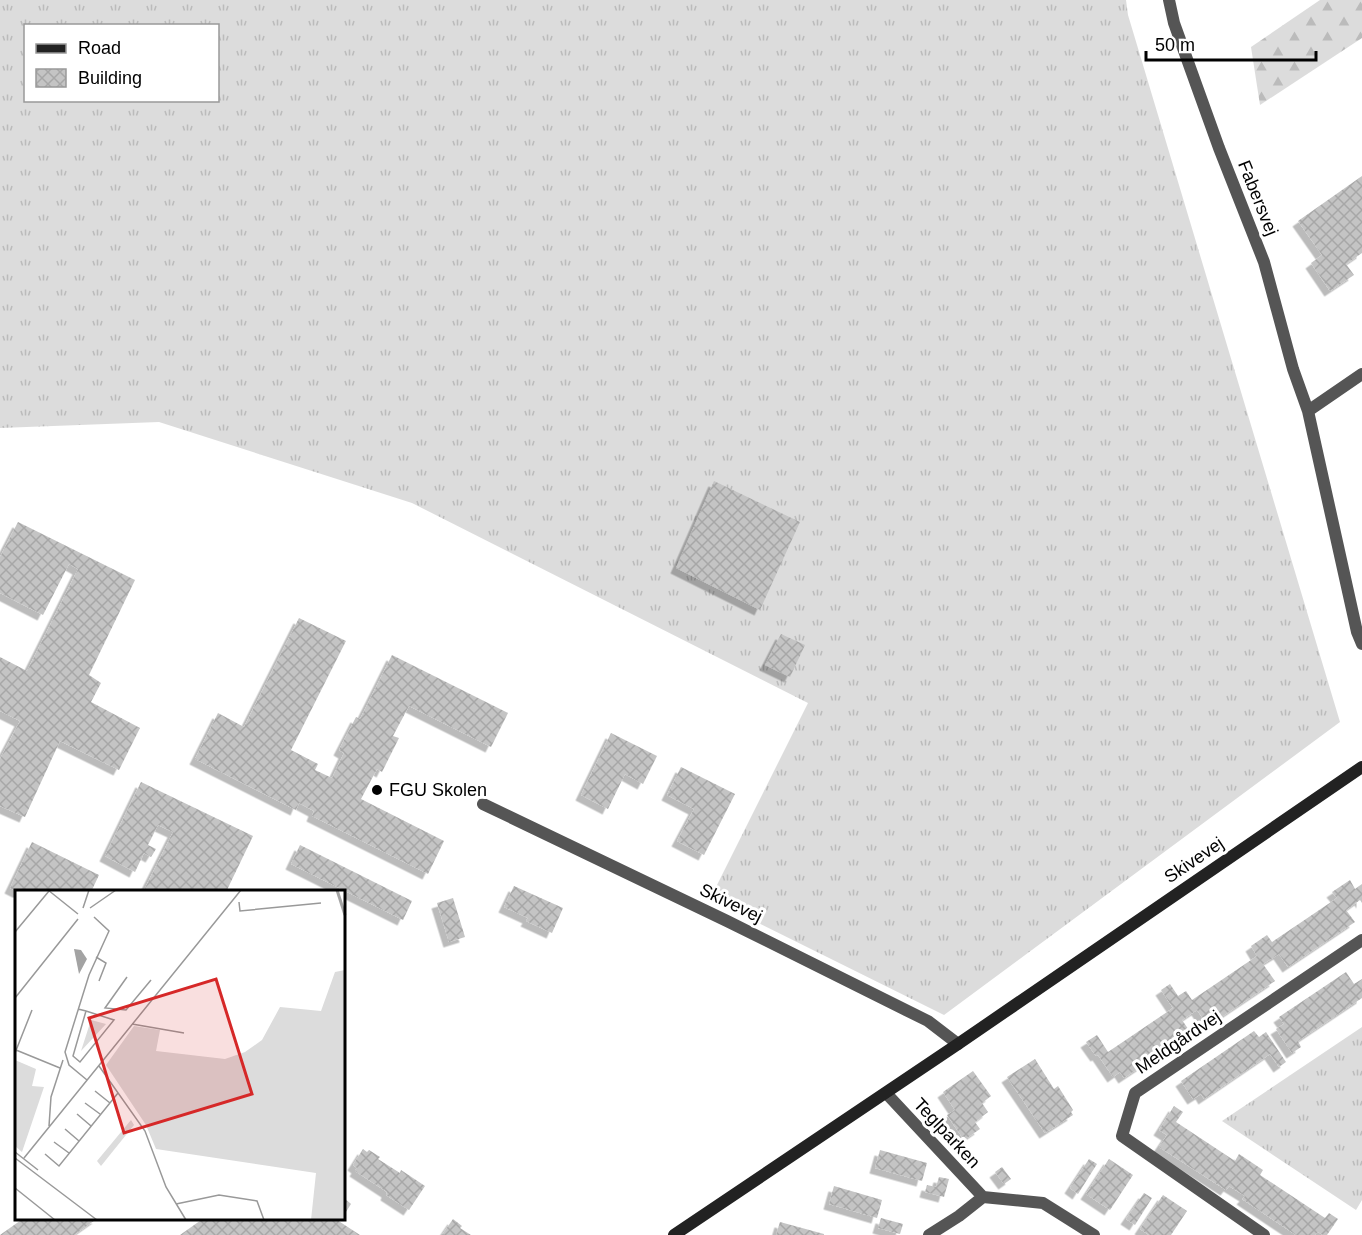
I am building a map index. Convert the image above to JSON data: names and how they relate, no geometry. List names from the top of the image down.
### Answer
{
  "streets": {
    "street": [
      "Fabersvej",
      "Skivevej",
      "Meldgårdvej",
      "Teglparken"
    ]
  },
  "crossings": [
    ["Skivevej", "Teglparken"]
  ],
  "places": ["FGU Skolen"],
  "legend": ["Road", "Building"],
  "scale_bar": "50 m"
}
